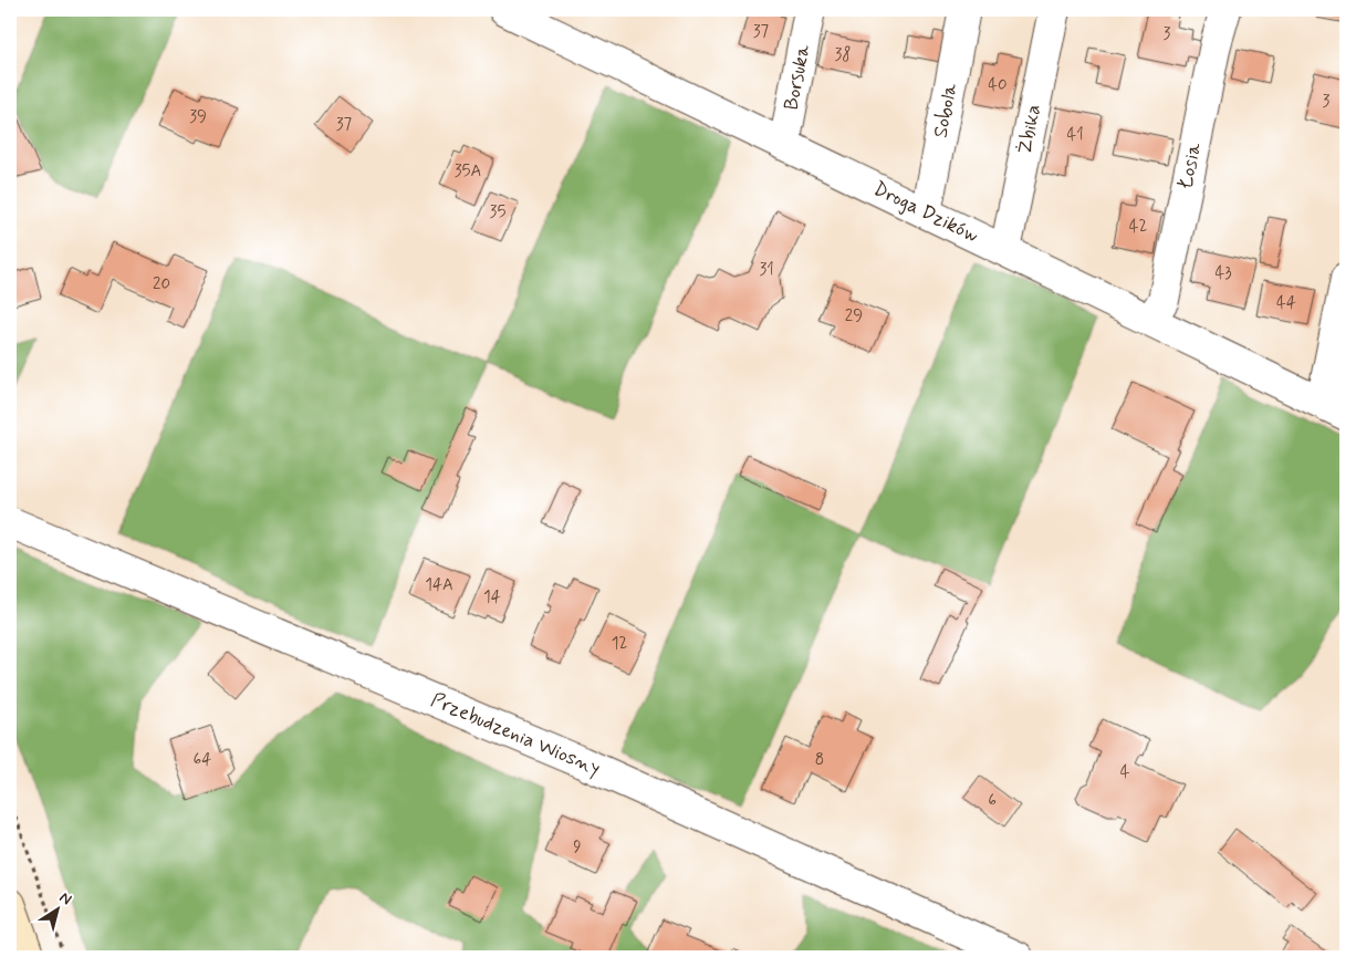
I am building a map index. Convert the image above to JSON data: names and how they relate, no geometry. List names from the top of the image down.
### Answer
{
  "streets": {
    "street": [
      "Borsuka",
      "Sobola",
      "Żbika",
      "Łosia",
      "Droga Dzików",
      "Przebudzenia Wiosny"
    ]
  },
  "crossings": [
    ["Borsuka", "Droga Dzików"],
    ["Sobola", "Droga Dzików"],
    ["Żbika", "Droga Dzików"],
    ["Łosia", "Droga Dzików"]
  ],
  "house_numbers": [
    "37",
    "3",
    "38",
    "40",
    "3",
    "39",
    "37",
    "41",
    "35A",
    "35",
    "42",
    "31",
    "43",
    "20",
    "44",
    "29",
    "14A",
    "14",
    "12",
    "64",
    "8",
    "4",
    "6",
    "9"
  ],
  "north": "top right"
}
